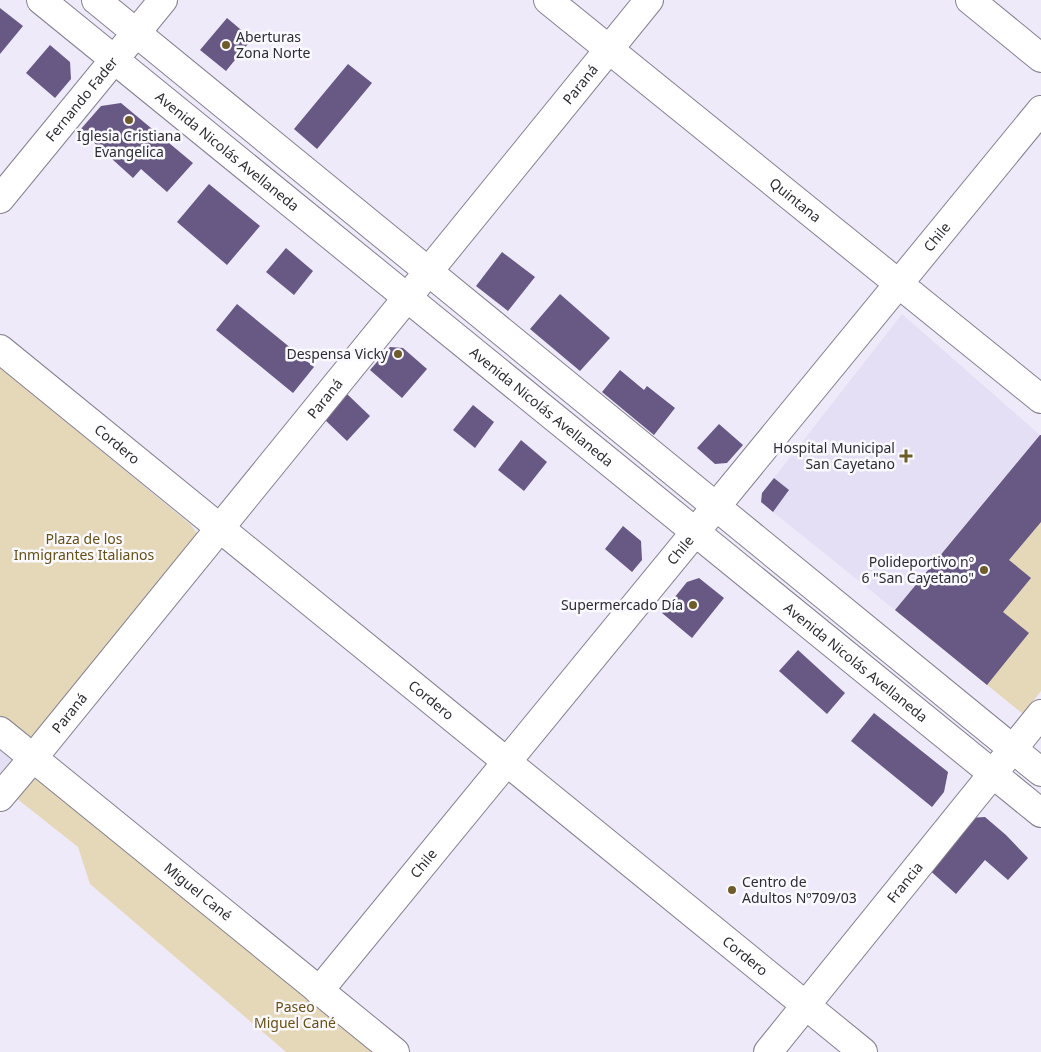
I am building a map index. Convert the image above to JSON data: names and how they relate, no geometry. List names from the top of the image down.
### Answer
{
  "streets": {
    "street": [
      "Paraná",
      "Fernando Fader",
      "Avenida Nicolás Avellaneda",
      "Quintana",
      "Chile",
      "Cordero",
      "Francia",
      "Miguel Cané"
    ]
  },
  "crossings": [
    ["Paraná", "Avenida Nicolás Avellaneda"],
    ["Paraná", "Quintana"],
    ["Paraná", "Cordero"],
    ["Paraná", "Miguel Cané"],
    ["Fernando Fader", "Avenida Nicolás Avellaneda"],
    ["Avenida Nicolás Avellaneda", "Chile"],
    ["Avenida Nicolás Avellaneda", "Francia"],
    ["Quintana", "Chile"],
    ["Chile", "Cordero"],
    ["Chile", "Miguel Cané"],
    ["Cordero", "Francia"]
  ],
  "parks": ["Plaza de los Inmigrantes Italianos", "Paseo Miguel Cané"],
  "places": {
    "other": [
      "Aberturas Zona Norte",
      "Iglesia Cristiana Evangelica",
      "Despensa Vicky",
      "Polideportivo nº 6 \"San Cayetano\"",
      "Supermercado Día",
      "Centro de Adultos Nº709/03"
    ],
    "health": ["Hospital Municipal San Cayetano"]
  }
}
